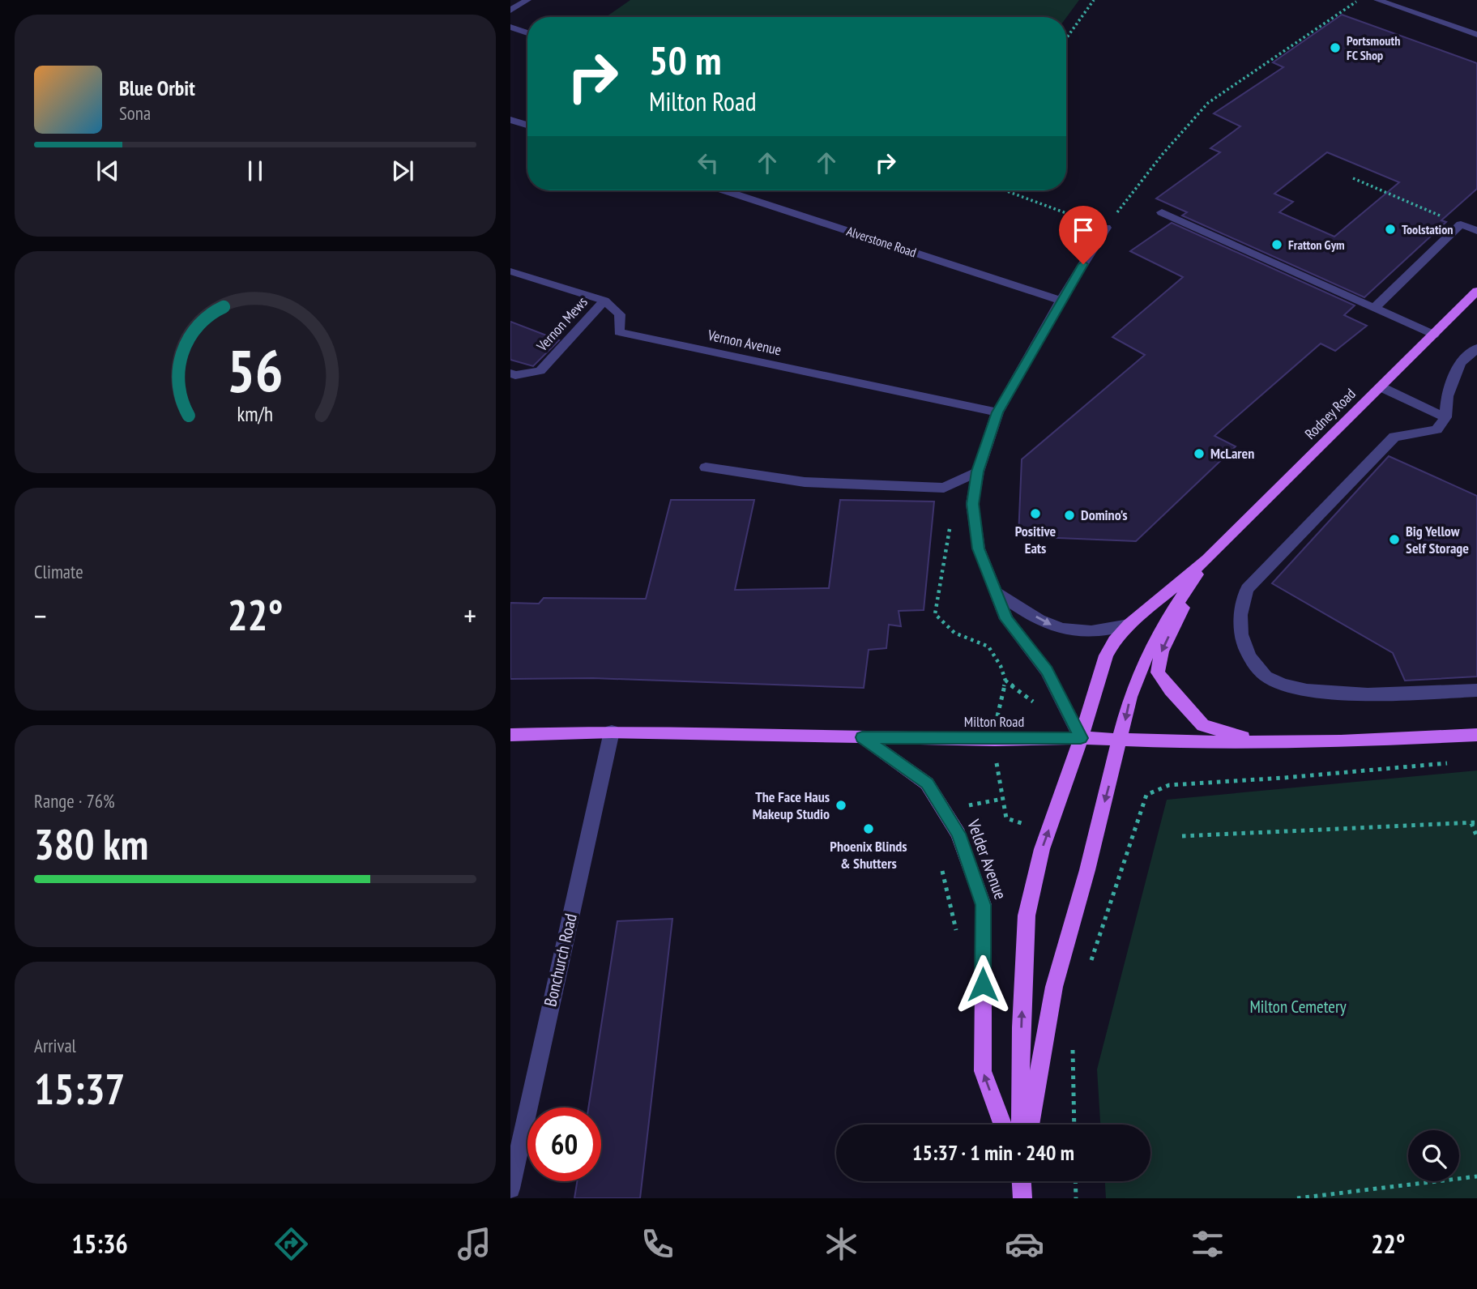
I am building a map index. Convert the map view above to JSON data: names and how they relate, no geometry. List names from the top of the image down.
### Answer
{
  "streets": {
    "main road": ["Rodney Road", "Milton Road", "Velder Avenue"],
    "street": [
      "Alverstone Road",
      "Vernon Mews",
      "Vernon Avenue",
      "Bonchurch Road"
    ]
  },
  "crossings": [
    ["Vernon Mews", "Vernon Avenue"],
    ["Rodney Road", "Milton Road"],
    ["Rodney Road", "Velder Avenue"],
    ["Milton Road", "Velder Avenue"],
    ["Milton Road", "Bonchurch Road"]
  ],
  "parks": ["Milton Cemetery"],
  "places": [
    "Portsmouth FC Shop",
    "Toolstation",
    "Fratton Gym",
    "McLaren",
    "Positive Eats",
    "Domino's",
    "Big Yellow Self Storage",
    "The Face Haus Makeup Studio",
    "Phoenix Blinds & Shutters"
  ],
  "page": {
    "turn": ["50 m", "Milton Road"],
    "song": ["Blue Orbit", "Sona"],
    "tile": [
      "Climate",
      ["Range · 76%", "380 km"],
      ["Arrival", "15:37"]
    ],
    "heat": ["−", "22°", "+"],
    "limit": "60",
    "trip": "15:37 · 1 min · 240 m",
    "tabs": ["15:36", "22°"],
    "gauge": ["56", "km/h"]
  }
}
